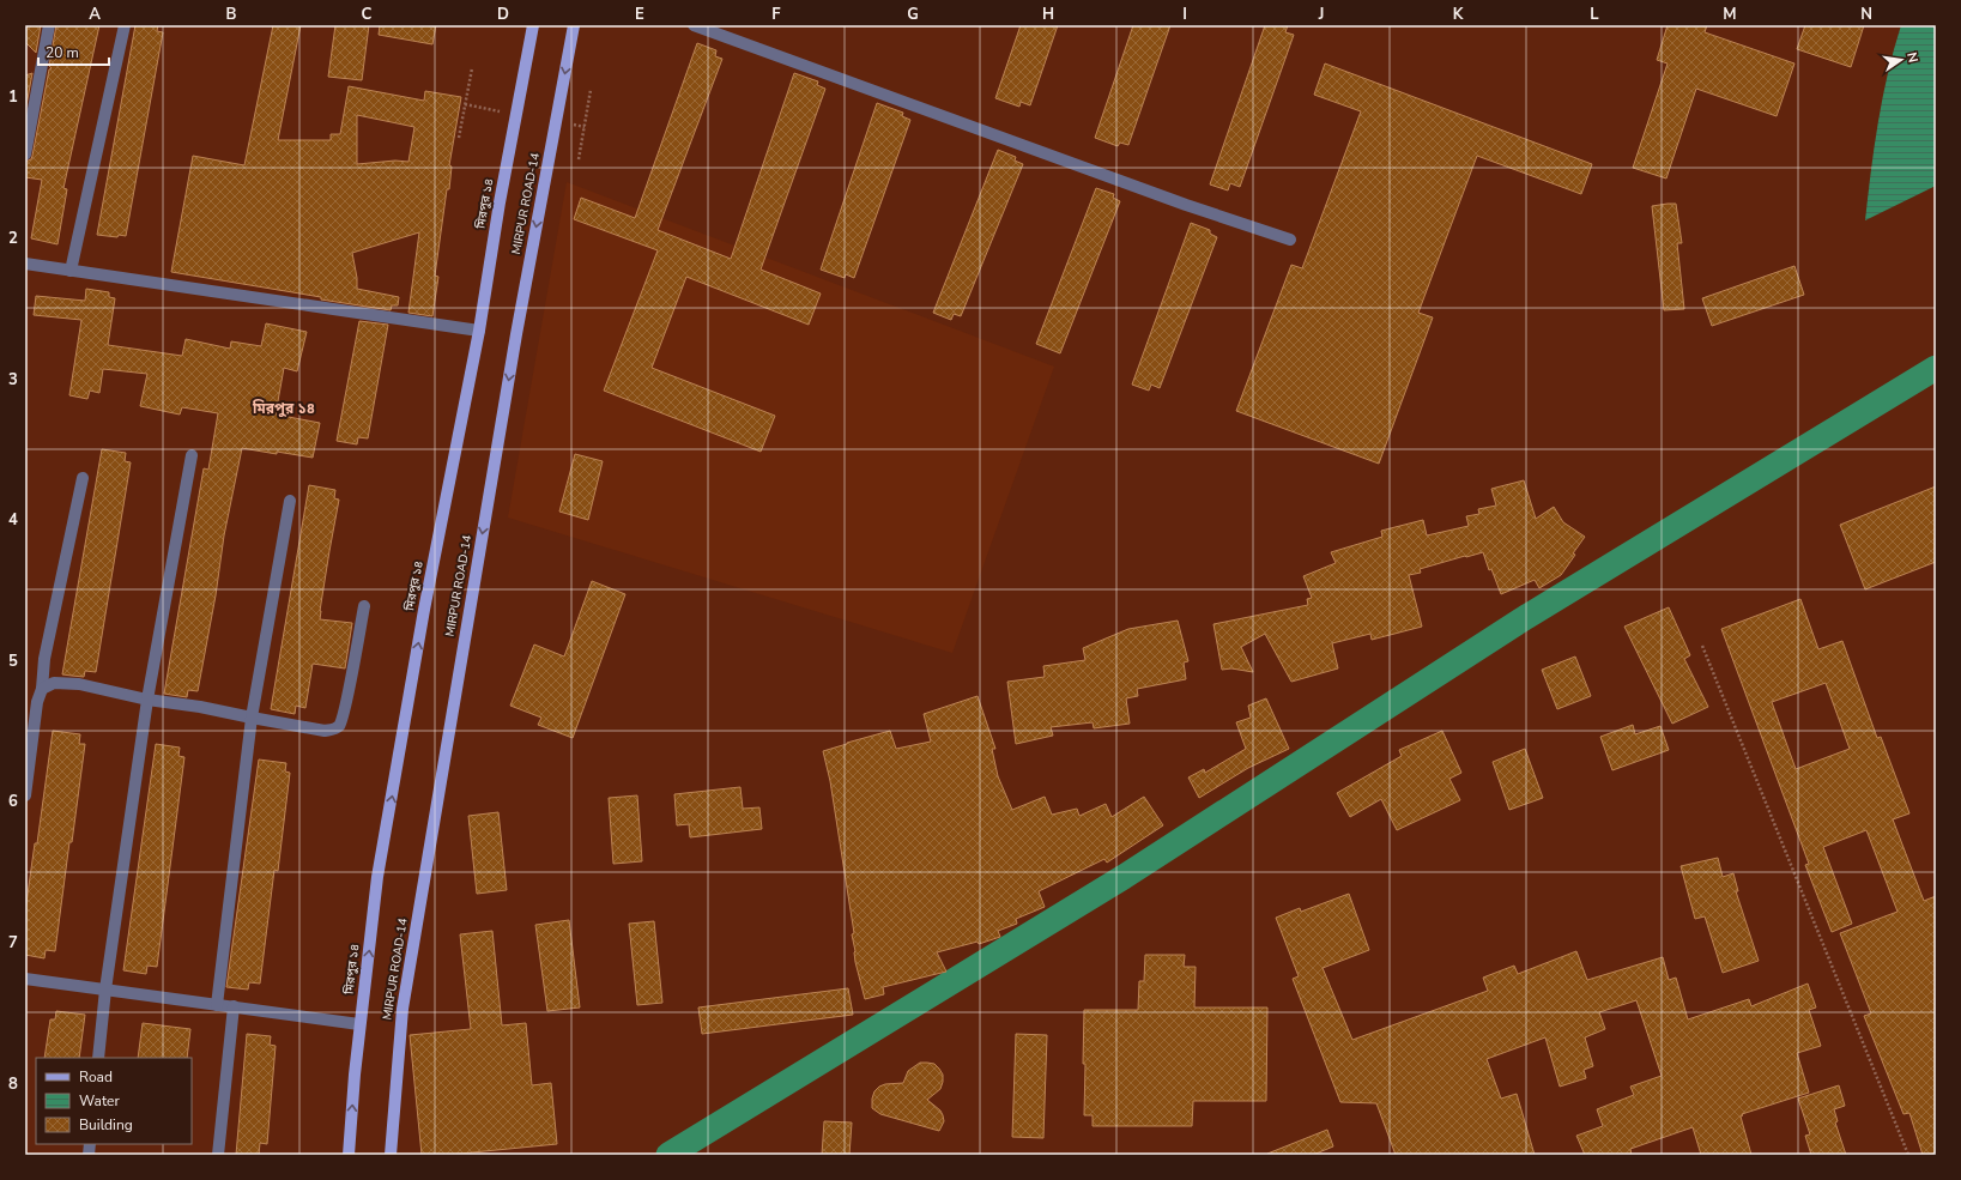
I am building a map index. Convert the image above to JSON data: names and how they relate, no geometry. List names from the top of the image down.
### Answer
{
  "streets": {
    "main road": ["মিরপুর ১৪", "MIRPUR ROAD-14"]
  },
  "one_way": ["মিরপুর ১৪", "MIRPUR ROAD-14"],
  "districts": ["মিরপুর ১৪"],
  "legend": ["Road", "Water", "Building"],
  "scale_bar": "20 m",
  "north": "right",
  "grid": {
    "columns": [
      "A",
      "B",
      "C",
      "D",
      "E",
      "F",
      "G",
      "H",
      "I",
      "J",
      "K",
      "L",
      "M",
      "N"
    ],
    "rows": [
      "1",
      "2",
      "3",
      "4",
      "5",
      "6",
      "7",
      "8"
    ]
  }
}
